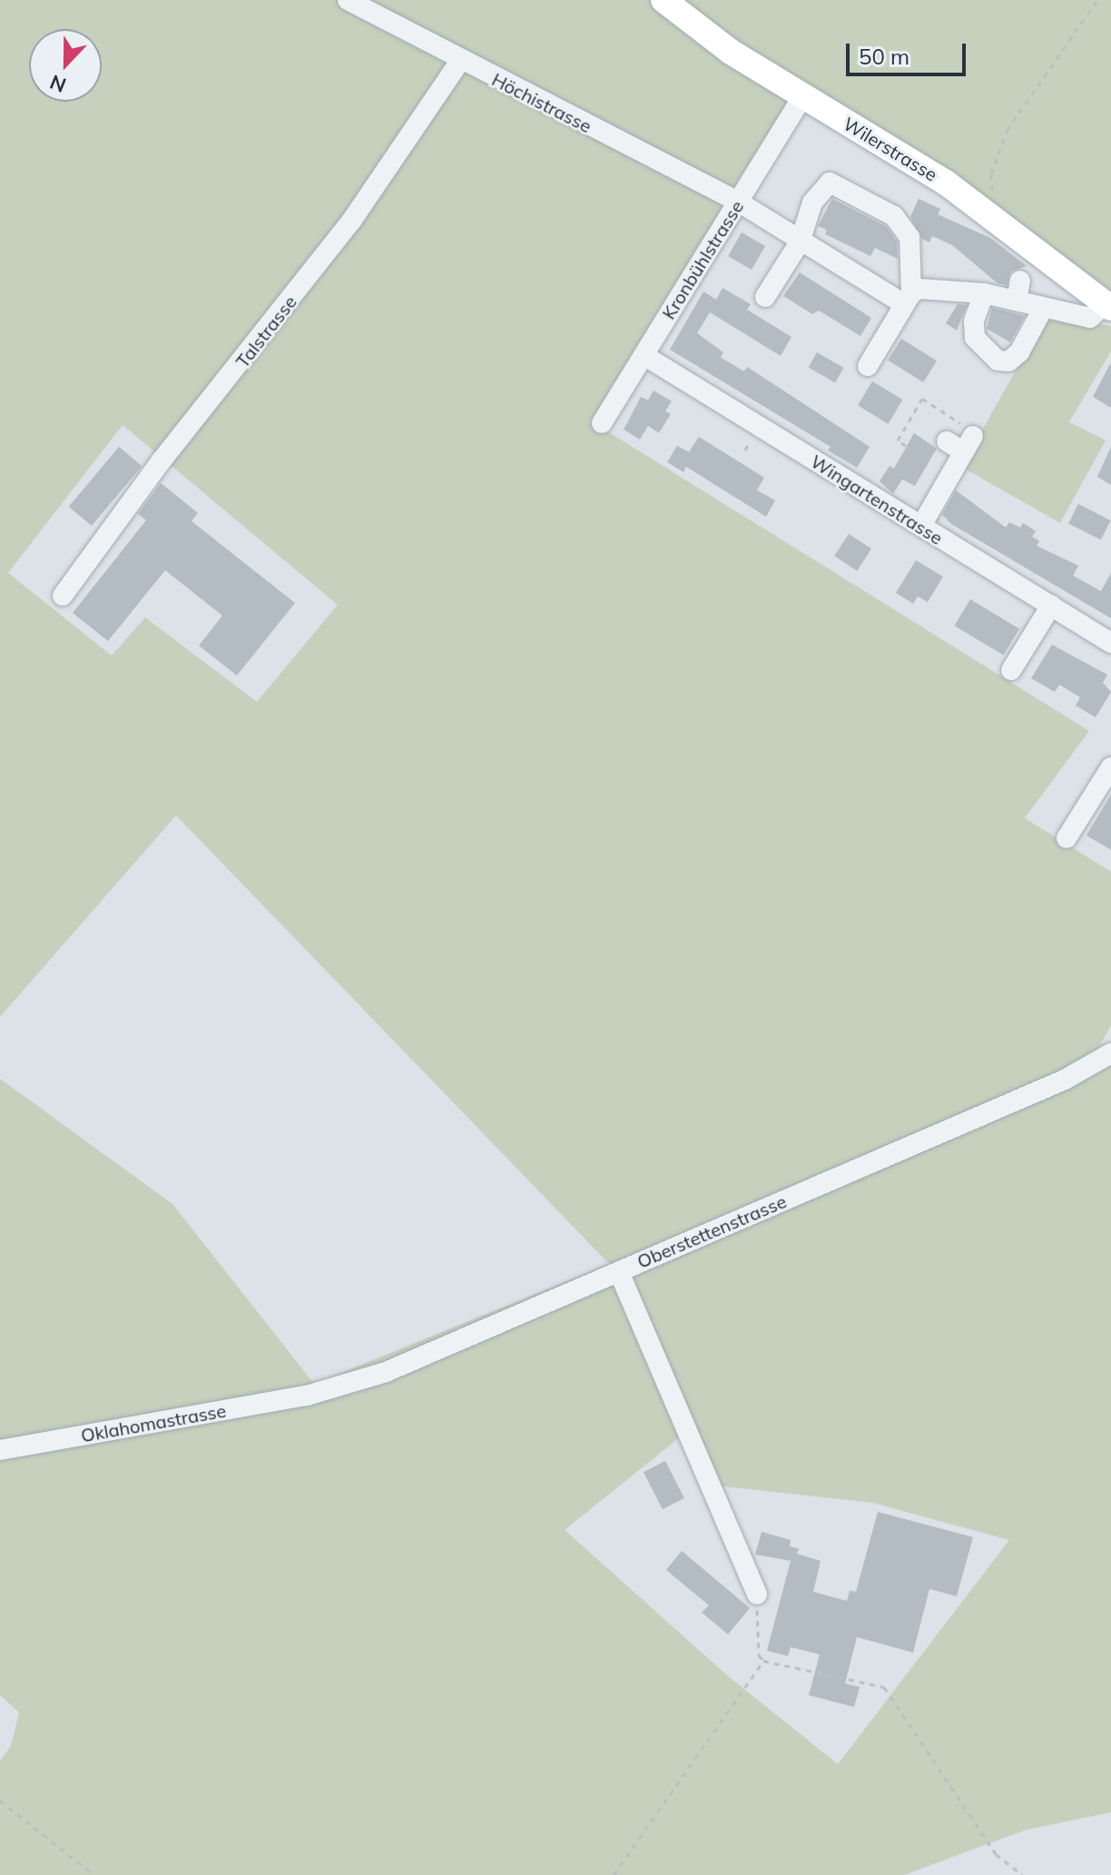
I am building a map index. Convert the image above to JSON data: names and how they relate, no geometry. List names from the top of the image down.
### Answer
{
  "streets": {
    "main road": ["Wilerstrasse"],
    "street": [
      "Höchistrasse",
      "Kronbühlstrasse",
      "Talstrasse",
      "Wingartenstrasse",
      "Oberstettenstrasse",
      "Oklahomastrasse"
    ]
  },
  "crossings": [
    ["Höchistrasse", "Kronbühlstrasse"],
    ["Höchistrasse", "Talstrasse"],
    ["Wilerstrasse", "Kronbühlstrasse"],
    ["Kronbühlstrasse", "Wingartenstrasse"],
    ["Oberstettenstrasse", "Oklahomastrasse"]
  ],
  "scale_bar": "50 m",
  "north": "bottom"
}
